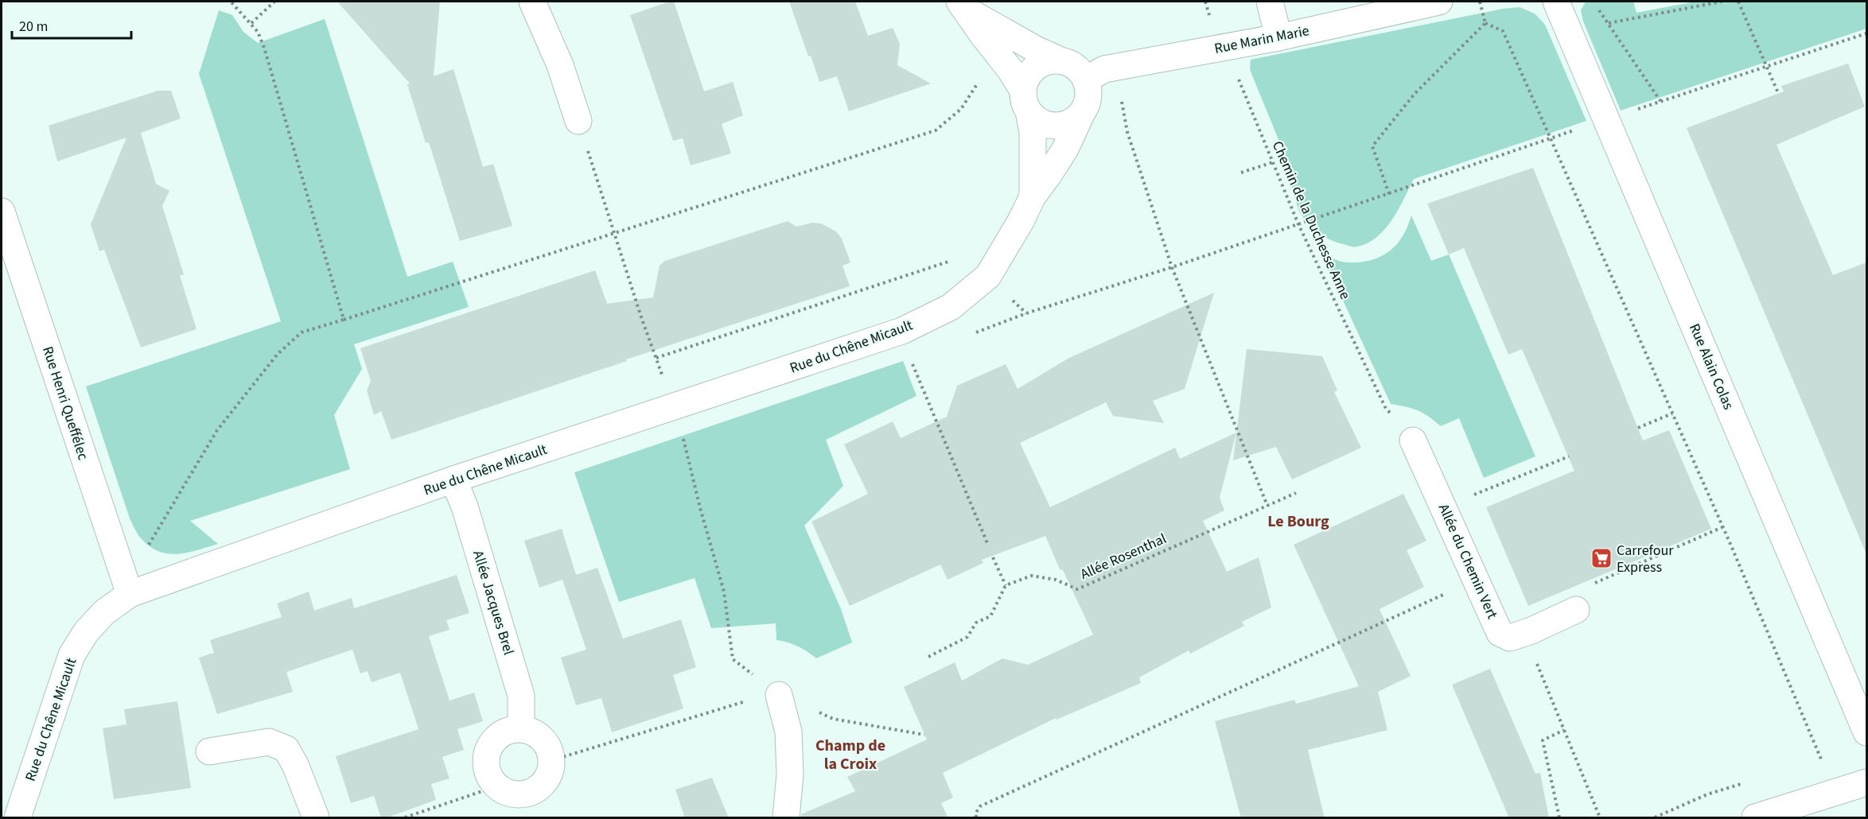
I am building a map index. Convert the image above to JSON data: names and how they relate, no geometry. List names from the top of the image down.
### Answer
{
  "streets": {
    "street": [
      "Rue Marin Marie",
      "Rue du Chêne Micault",
      "Rue Alain Colas",
      "Rue Henri Queffélec",
      "Allée du Chemin Vert",
      "Allée Jacques Brel"
    ],
    "path": ["Chemin de la Duchesse Anne", "Allée Rosenthal"]
  },
  "crossings": [
    ["Rue Marin Marie", "Chemin de la Duchesse Anne"],
    ["Rue Marin Marie", "Rue du Chêne Micault"],
    ["Chemin de la Duchesse Anne", "Allée du Chemin Vert"],
    ["Rue du Chêne Micault", "Rue Henri Queffélec"],
    ["Rue du Chêne Micault", "Allée Jacques Brel"]
  ],
  "districts": ["Le Bourg", "Champ de la Croix"],
  "places": {
    "supermarket": ["Carrefour Express"]
  },
  "scale_bar": "20 m"
}
